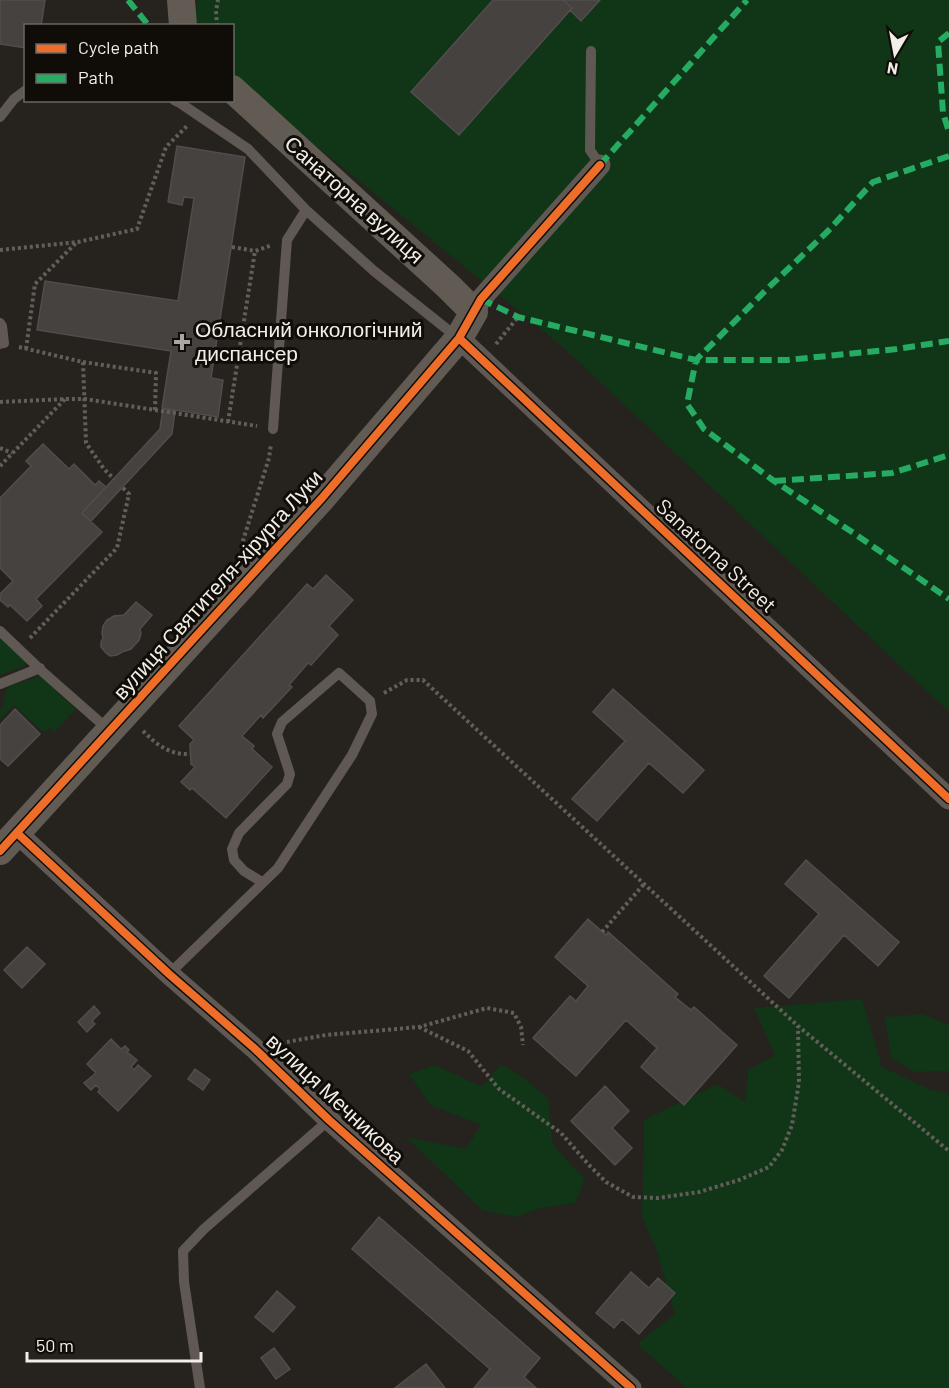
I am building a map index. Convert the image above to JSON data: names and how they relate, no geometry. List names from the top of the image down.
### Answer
{
  "streets": {
    "street": [
      "Санаторна вулиця",
      "Sanatorna Street",
      "вулиця Святителя-хірурга Луки",
      "вулиця Мечникова"
    ]
  },
  "crossings": [
    ["Санаторна вулиця", "вулиця Святителя-хірурга Луки"],
    ["Sanatorna Street", "вулиця Святителя-хірурга Луки"],
    ["вулиця Святителя-хірурга Луки", "вулиця Мечникова"]
  ],
  "places": {
    "health": ["Обласний онкологічний диспансер"]
  },
  "legend": ["Cycle path", "Path"],
  "scale_bar": "50 m",
  "north": "bottom"
}
